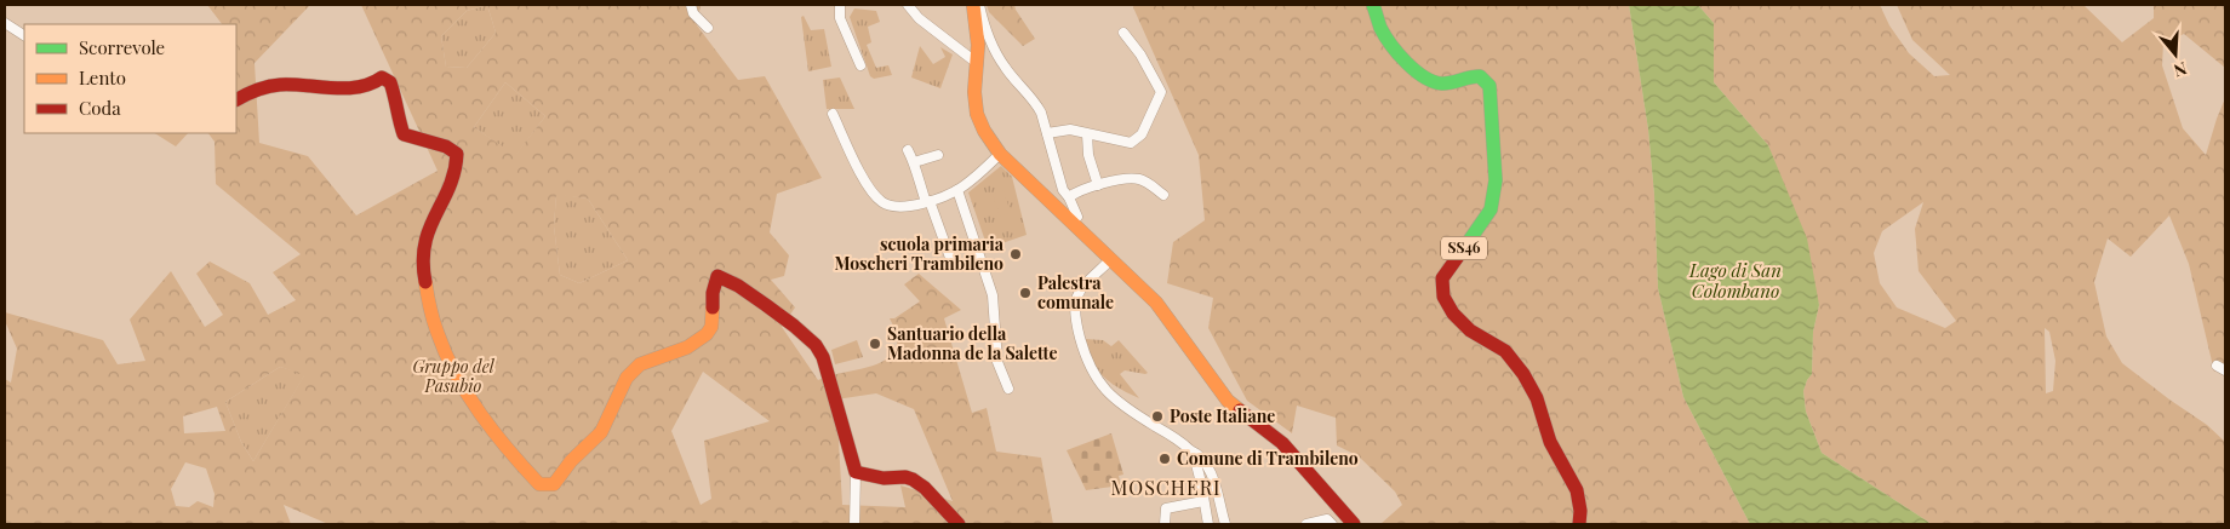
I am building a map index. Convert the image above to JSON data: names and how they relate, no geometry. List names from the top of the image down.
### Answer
{
  "streets": {
    "street": ["SS46"]
  },
  "districts": ["MOSCHERI"],
  "water": ["Lago di San Colombano"],
  "parks": ["Gruppo del Pasubio"],
  "places": [
    "scuola primaria Moscheri Trambileno",
    "Palestra comunale",
    "Santuario della Madonna de la Salette",
    "Poste Italiane",
    "Comune di Trambileno"
  ],
  "legend": ["Scorrevole", "Lento", "Coda"],
  "north": "bottom"
}
